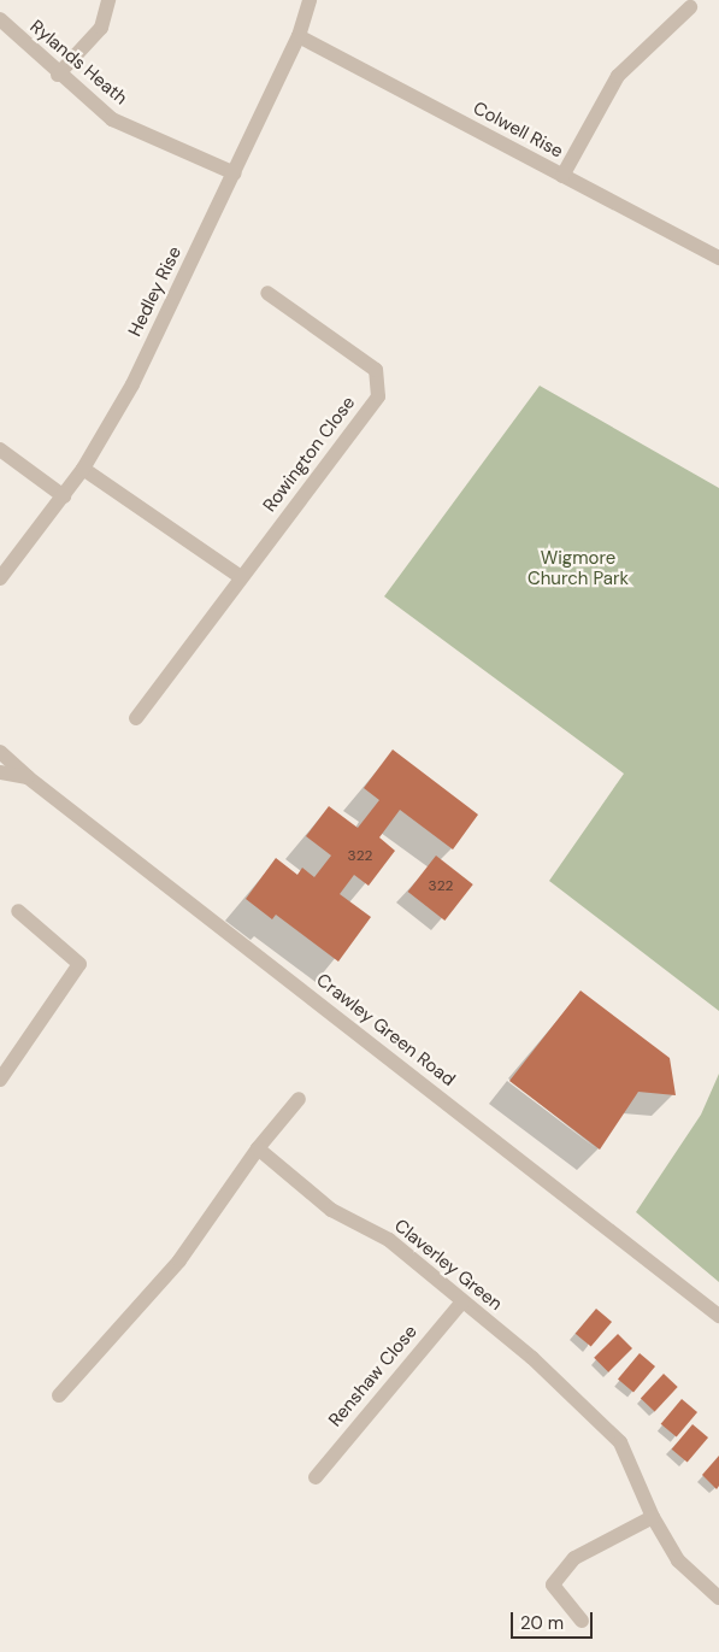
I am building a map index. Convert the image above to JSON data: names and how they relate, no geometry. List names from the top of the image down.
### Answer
{
  "streets": {
    "street": [
      "Rylands Heath",
      "Colwell Rise",
      "Hedley Rise",
      "Rowington Close",
      "Crawley Green Road",
      "Claverley Green",
      "Renshaw Close"
    ]
  },
  "crossings": [
    ["Rylands Heath", "Hedley Rise"],
    ["Colwell Rise", "Hedley Rise"],
    ["Claverley Green", "Renshaw Close"]
  ],
  "parks": ["Wigmore Church Park"],
  "house_numbers": ["322", "322"],
  "scale_bar": "20 m"
}
